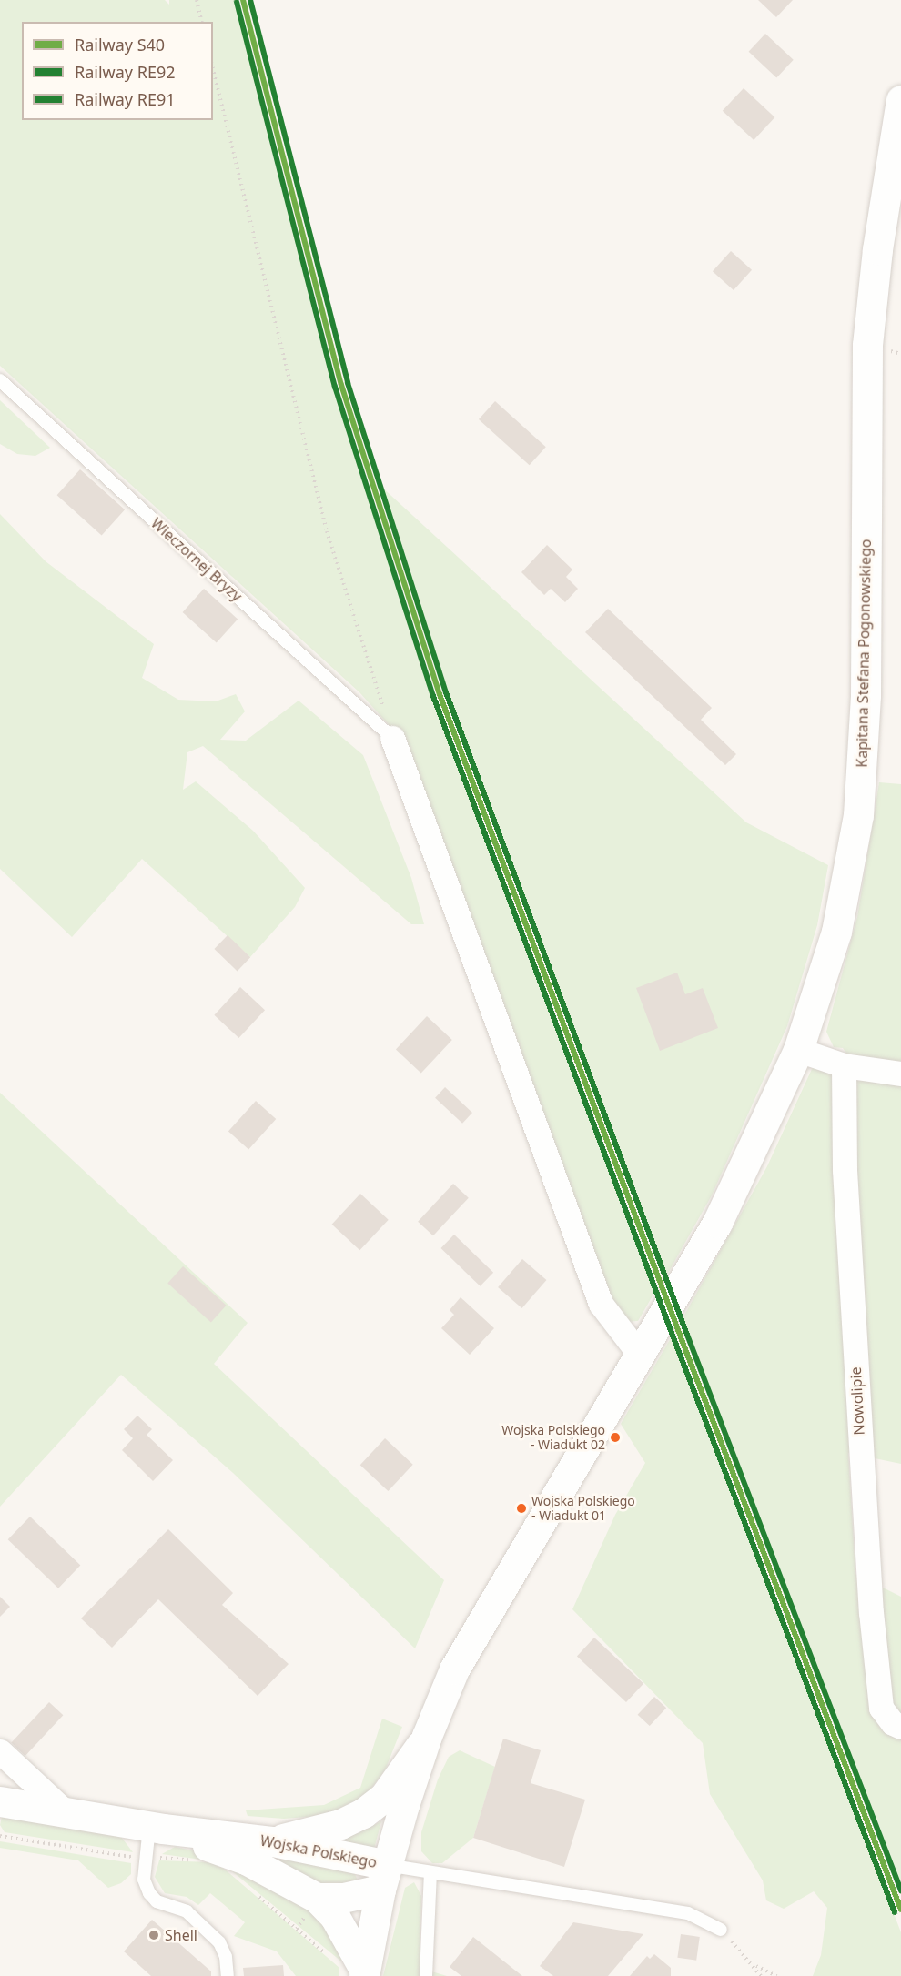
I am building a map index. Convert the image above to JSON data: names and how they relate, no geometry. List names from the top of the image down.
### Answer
{
  "streets": {
    "main road": ["Kapitana Stefana Pogonowskiego", "Wojska Polskiego"],
    "street": ["Nowolipie"],
    "lane": ["Wieczornej Bryzy"]
  },
  "crossings": [
    ["Kapitana Stefana Pogonowskiego", "Wojska Polskiego"]
  ],
  "places": ["Wojska Polskiego - Wiadukt 02", "Wojska Polskiego - Wiadukt 01", "Shell"],
  "lines": ["rail line S40", "rail line RE91", "rail line RE92"],
  "legend": ["Railway S40", "Railway RE92", "Railway RE91"]
}
